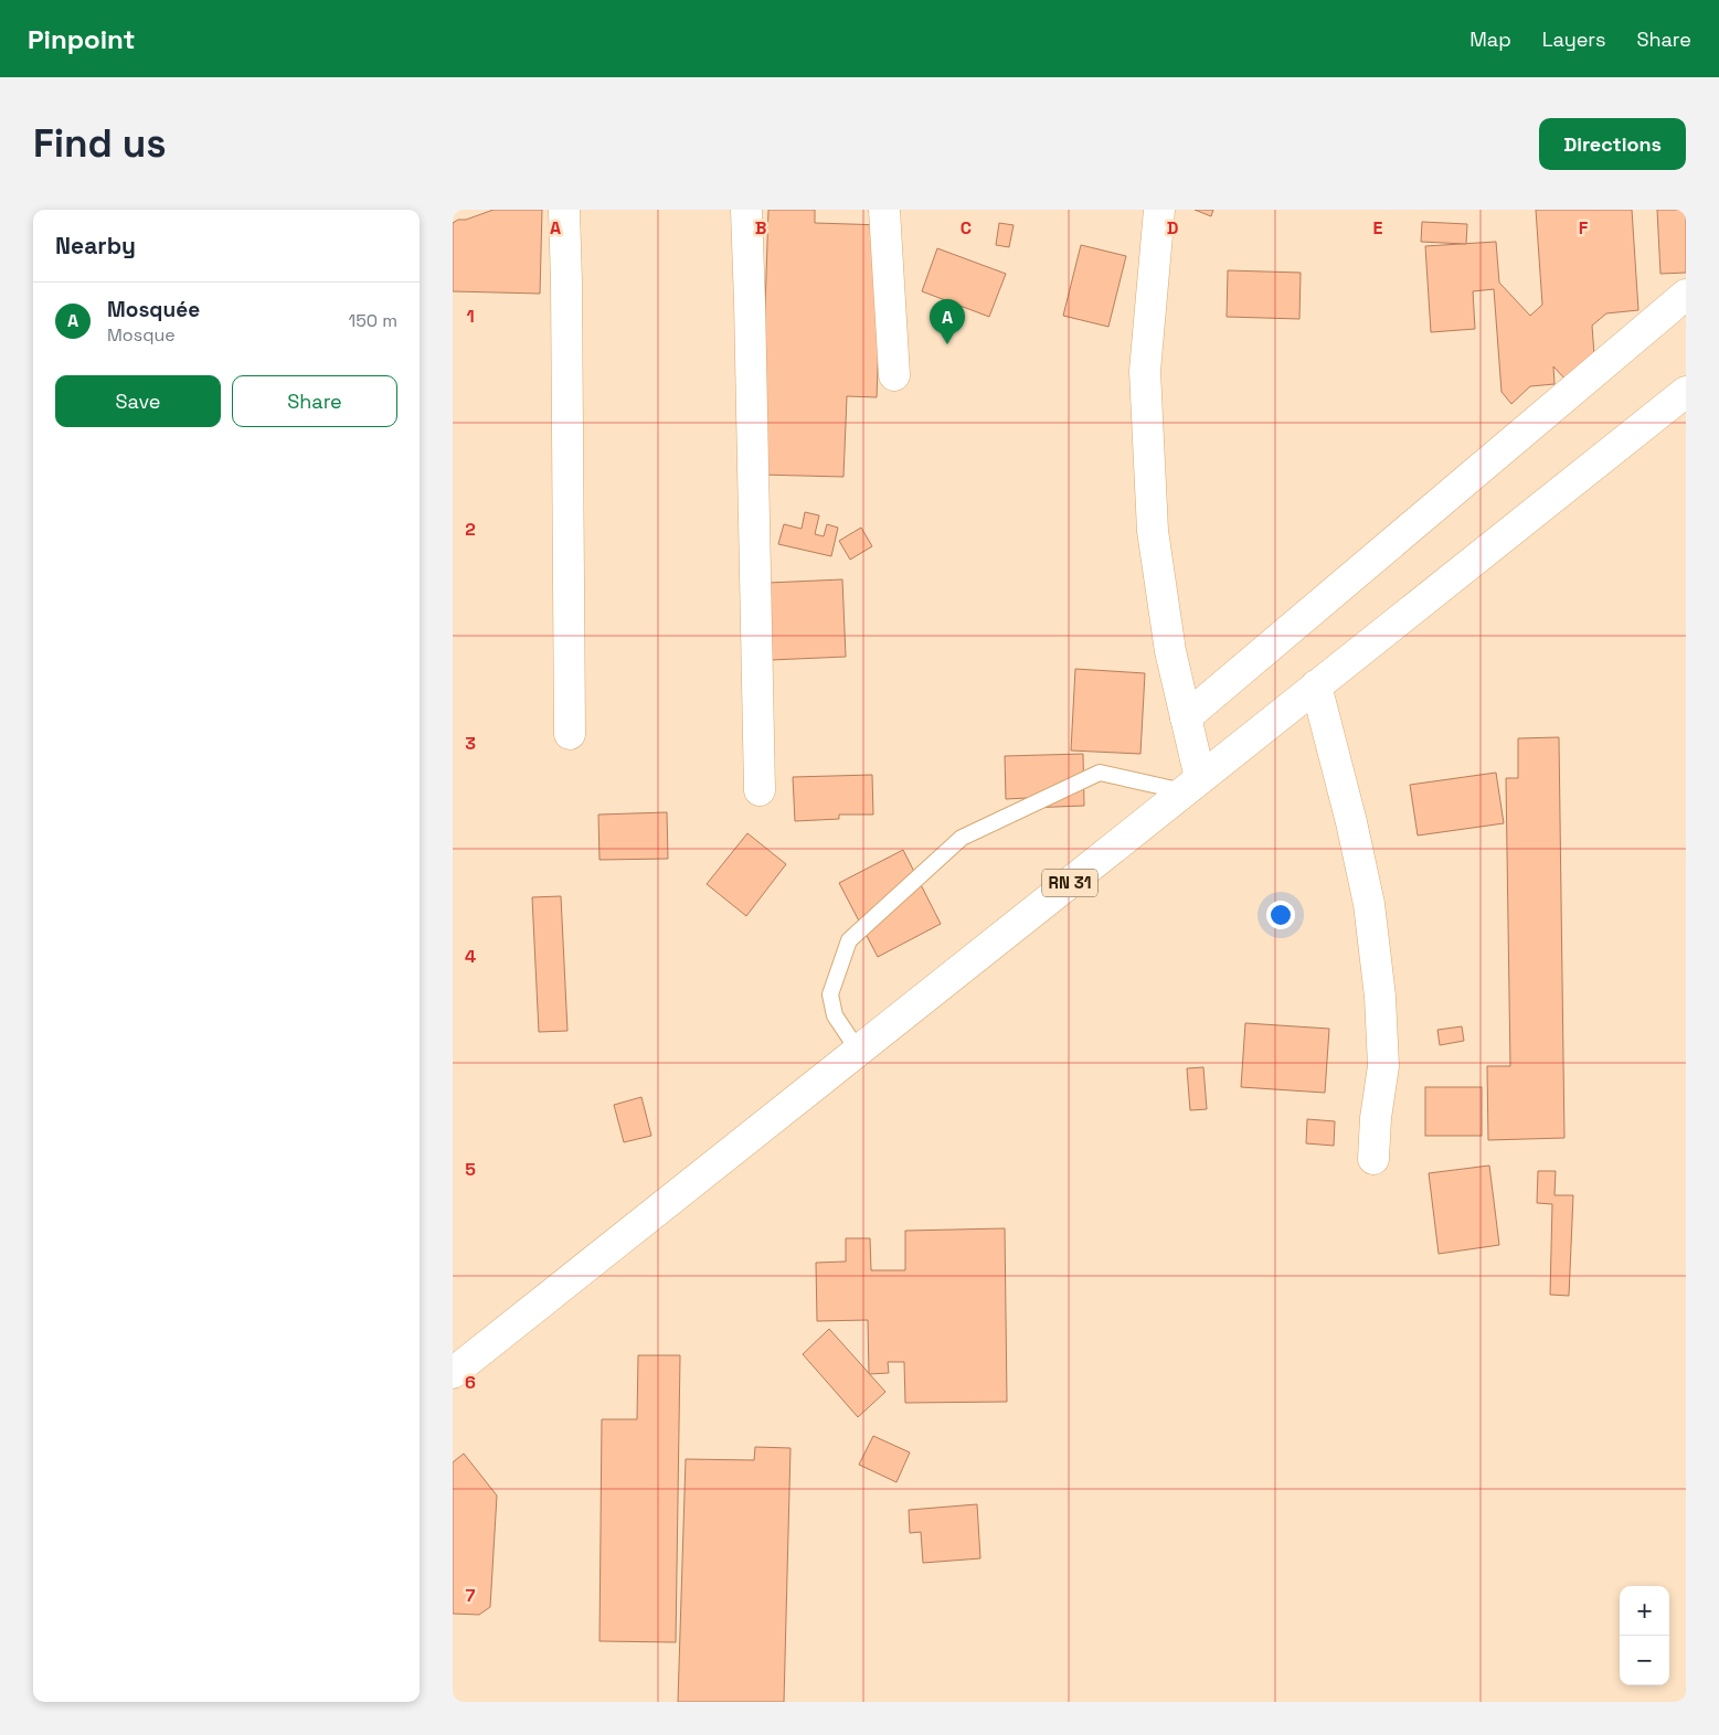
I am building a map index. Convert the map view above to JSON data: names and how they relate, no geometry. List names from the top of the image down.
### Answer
{
  "streets": {
    "street": ["RN 31"]
  },
  "page": {
    "header": "Pinpoint",
    "nav": ["Map", "Layers", "Share"],
    "buttons": [
      "Directions",
      ["Save", "Share"]
    ],
    "title": "Find us",
    "heading": "Nearby",
    "list": [
      {
        "mark": "A",
        "name": "Mosquée",
        "note": "Mosque",
        "value": "150 m"
      }
    ],
    "pins": "A",
    "map_buttons": ["+", "−"]
  },
  "grid": {
    "columns": [
      "A",
      "B",
      "C",
      "D",
      "E",
      "F"
    ],
    "rows": [
      "1",
      "2",
      "3",
      "4",
      "5",
      "6",
      "7"
    ]
  }
}
